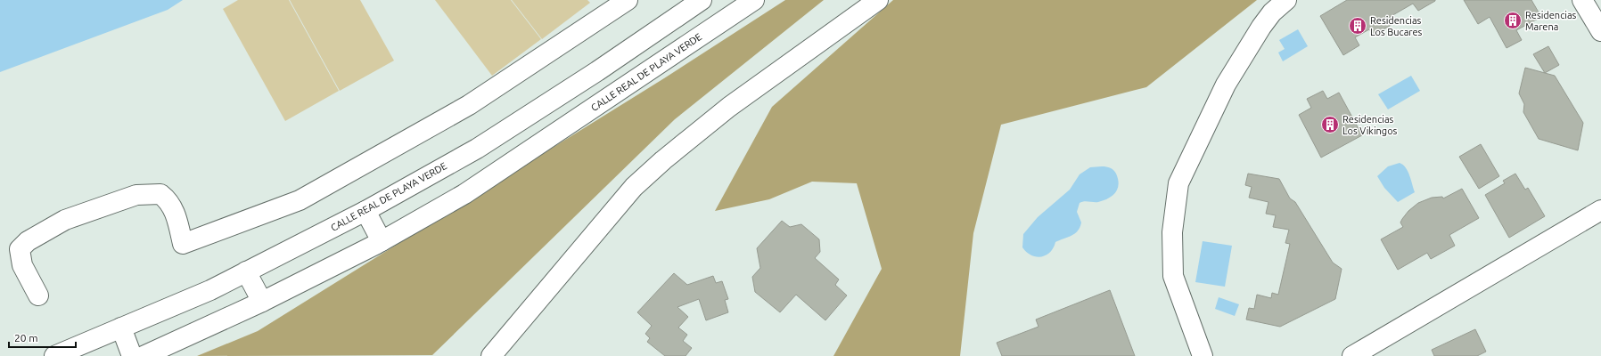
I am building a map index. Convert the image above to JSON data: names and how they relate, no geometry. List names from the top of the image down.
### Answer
{
  "streets": {
    "street": ["CALLE REAL DE PLAYA VERDE"]
  },
  "places": {
    "building": ["Residencias Marena", "Residencias Los Bucares", "Residencias Los Vikingos"]
  },
  "scale_bar": "20 m"
}
